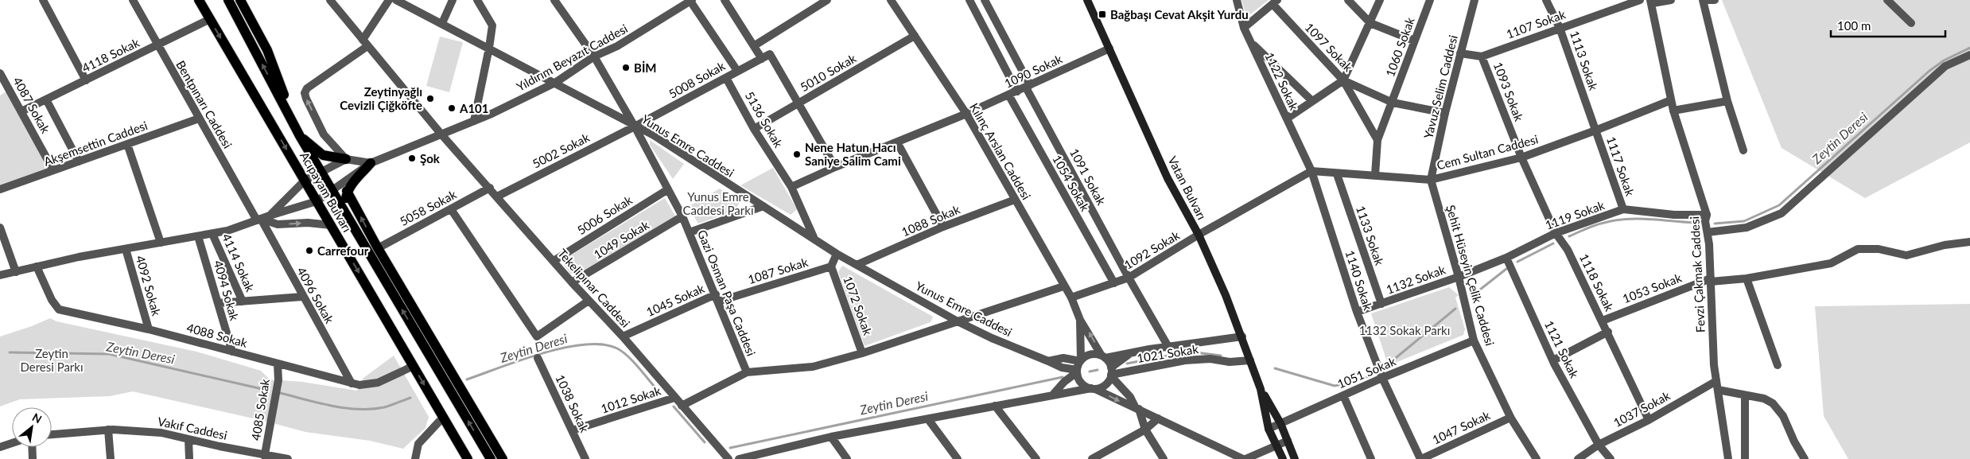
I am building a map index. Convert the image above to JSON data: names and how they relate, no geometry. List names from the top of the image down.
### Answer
{
  "streets": {
    "main road": ["Vatan Bulvarı", "Acıpayam Bulvarı"],
    "street": [
      "1107 Sokak",
      "1097 Sokak",
      "1060 Sokak",
      "4118 Sokak",
      "Yıldırım Beyazıt Caddesi",
      "1113 Sokak",
      "1090 Sokak",
      "5010 Sokak",
      "5008 Sokak",
      "1122 Sokak",
      "Yavuz Selim Caddesi",
      "1093 Sokak",
      "Bentpınarı Caddesi",
      "4087 Sokak",
      "5136 Sokak",
      "Akşemsettin Caddesi",
      "Yunus Emre Caddesi",
      "5002 Sokak",
      "Kılınç Arslan Caddesi",
      "Cem Sultan Caddesi",
      "1117 Sokak",
      "1091 Sokak",
      "1054 Sokak",
      "5058 Sokak",
      "5006 Sokak",
      "1119 Sokak",
      "1088 Sokak",
      "1133 Sokak",
      "1049 Sokak",
      "1092 Sokak",
      "4114 Sokak",
      "1087 Sokak",
      "Fevzi Çakmak Caddesi",
      "Şehit Hüseyin Çelik Caddesi",
      "1132 Sokak",
      "1140 Sokak",
      "1118 Sokak",
      "4092 Sokak",
      "Tekelipınar Caddesi",
      "1053 Sokak",
      "4094 Sokak",
      "Gazi Osman Paşa Caddesi",
      "4096 Sokak",
      "1045 Sokak",
      "1072 Sokak",
      "4088 Sokak",
      "1121 Sokak",
      "1021 Sokak",
      "1051 Sokak",
      "1012 Sokak",
      "1038 Sokak",
      "1037 Sokak",
      "4085 Sokak",
      "1047 Sokak",
      "Vakıf Caddesi"
    ]
  },
  "crossings": [
    ["1107 Sokak", "1113 Sokak"],
    ["1107 Sokak", "Yavuz Selim Caddesi"],
    ["1107 Sokak", "1093 Sokak"],
    ["1097 Sokak", "1060 Sokak"],
    ["1097 Sokak", "Yavuz Selim Caddesi"],
    ["1060 Sokak", "Cem Sultan Caddesi"],
    ["4118 Sokak", "Bentpınarı Caddesi"],
    ["4118 Sokak", "4087 Sokak"],
    ["4118 Sokak", "Acıpayam Bulvarı"],
    ["Yıldırım Beyazıt Caddesi", "Bentpınarı Caddesi"],
    ["Yıldırım Beyazıt Caddesi", "Yunus Emre Caddesi"],
    ["Yıldırım Beyazıt Caddesi", "Acıpayam Bulvarı"],
    ["Yıldırım Beyazıt Caddesi", "4114 Sokak"],
    ["Yıldırım Beyazıt Caddesi", "4092 Sokak"],
    ["Yıldırım Beyazıt Caddesi", "Tekelipınar Caddesi"],
    ["Yıldırım Beyazıt Caddesi", "4094 Sokak"],
    ["Yıldırım Beyazıt Caddesi", "Gazi Osman Paşa Caddesi"],
    ["Yıldırım Beyazıt Caddesi", "4096 Sokak"],
    ["Yıldırım Beyazıt Caddesi", "4088 Sokak"],
    ["1113 Sokak", "Cem Sultan Caddesi"],
    ["1113 Sokak", "1117 Sokak"],
    ["1090 Sokak", "5136 Sokak"],
    ["1090 Sokak", "Kılınç Arslan Caddesi"],
    ["1090 Sokak", "1091 Sokak"],
    ["1090 Sokak", "1054 Sokak"],
    ["1090 Sokak", "Vatan Bulvarı"],
    ["5010 Sokak", "5008 Sokak"],
    ["5010 Sokak", "5136 Sokak"],
    ["5010 Sokak", "Kılınç Arslan Caddesi"],
    ["5008 Sokak", "5136 Sokak"],
    ["5008 Sokak", "Yunus Emre Caddesi"],
    ["5008 Sokak", "5002 Sokak"],
    ["5008 Sokak", "Gazi Osman Paşa Caddesi"],
    ["1122 Sokak", "Cem Sultan Caddesi"],
    ["1122 Sokak", "1140 Sokak"],
    ["Yavuz Selim Caddesi", "Cem Sultan Caddesi"],
    ["Yavuz Selim Caddesi", "Şehit Hüseyin Çelik Caddesi"],
    ["1093 Sokak", "Cem Sultan Caddesi"],
    ["1093 Sokak", "1118 Sokak"],
    ["Bentpınarı Caddesi", "Akşemsettin Caddesi"],
    ["Bentpınarı Caddesi", "4096 Sokak"],
    ["4087 Sokak", "Akşemsettin Caddesi"],
    ["5136 Sokak", "Yunus Emre Caddesi"],
    ["Yunus Emre Caddesi", "5002 Sokak"],
    ["Yunus Emre Caddesi", "Kılınç Arslan Caddesi"],
    ["Yunus Emre Caddesi", "1088 Sokak"],
    ["Yunus Emre Caddesi", "Gazi Osman Paşa Caddesi"],
    ["Yunus Emre Caddesi", "1021 Sokak"],
    ["5002 Sokak", "Tekelipınar Caddesi"],
    ["5002 Sokak", "Gazi Osman Paşa Caddesi"],
    ["Kılınç Arslan Caddesi", "1088 Sokak"],
    ["Kılınç Arslan Caddesi", "1092 Sokak"],
    ["Kılınç Arslan Caddesi", "Gazi Osman Paşa Caddesi"],
    ["Kılınç Arslan Caddesi", "1021 Sokak"],
    ["Cem Sultan Caddesi", "1117 Sokak"],
    ["Cem Sultan Caddesi", "1133 Sokak"],
    ["Cem Sultan Caddesi", "Fevzi Çakmak Caddesi"],
    ["Cem Sultan Caddesi", "Şehit Hüseyin Çelik Caddesi"],
    ["Cem Sultan Caddesi", "1140 Sokak"],
    ["Cem Sultan Caddesi", "1118 Sokak"],
    ["1117 Sokak", "1119 Sokak"],
    ["1091 Sokak", "1092 Sokak"],
    ["1054 Sokak", "1092 Sokak"],
    ["Vatan Bulvarı", "1092 Sokak"],
    ["Vatan Bulvarı", "1021 Sokak"],
    ["Vatan Bulvarı", "1051 Sokak"],
    ["Acıpayam Bulvarı", "4088 Sokak"],
    ["5058 Sokak", "Tekelipınar Caddesi"],
    ["5006 Sokak", "Tekelipınar Caddesi"],
    ["5006 Sokak", "Gazi Osman Paşa Caddesi"],
    ["1119 Sokak", "Fevzi Çakmak Caddesi"],
    ["1119 Sokak", "Şehit Hüseyin Çelik Caddesi"],
    ["1119 Sokak", "1132 Sokak"],
    ["1119 Sokak", "1118 Sokak"],
    ["1119 Sokak", "1121 Sokak"],
    ["1133 Sokak", "1132 Sokak"],
    ["1049 Sokak", "Tekelipınar Caddesi"],
    ["1049 Sokak", "Gazi Osman Paşa Caddesi"],
    ["1087 Sokak", "Gazi Osman Paşa Caddesi"],
    ["1087 Sokak", "1045 Sokak"],
    ["1087 Sokak", "1072 Sokak"],
    ["Fevzi Çakmak Caddesi", "1053 Sokak"],
    ["Fevzi Çakmak Caddesi", "1037 Sokak"],
    ["Şehit Hüseyin Çelik Caddesi", "1132 Sokak"],
    ["Şehit Hüseyin Çelik Caddesi", "1051 Sokak"],
    ["Şehit Hüseyin Çelik Caddesi", "1047 Sokak"],
    ["1132 Sokak", "1140 Sokak"],
    ["1140 Sokak", "1051 Sokak"],
    ["1140 Sokak", "1047 Sokak"],
    ["1118 Sokak", "1053 Sokak"],
    ["1118 Sokak", "1037 Sokak"],
    ["4092 Sokak", "4088 Sokak"],
    ["Tekelipınar Caddesi", "1045 Sokak"],
    ["Tekelipınar Caddesi", "1012 Sokak"],
    ["4094 Sokak", "4088 Sokak"],
    ["Gazi Osman Paşa Caddesi", "1045 Sokak"],
    ["Gazi Osman Paşa Caddesi", "1072 Sokak"],
    ["4096 Sokak", "4088 Sokak"],
    ["4088 Sokak", "4085 Sokak"],
    ["1121 Sokak", "1037 Sokak"],
    ["1012 Sokak", "1038 Sokak"],
    ["4085 Sokak", "Vakıf Caddesi"]
  ],
  "water": ["Zeytin Deresi"],
  "parks": ["Yunus Emre Caddesi Parkı", "1132 Sokak Parkı", "Zeytin Deresi Parkı"],
  "places": {
    "transit": ["Bağbaşı Cevat Akşit Yurdu"],
    "other": [
      "BİM",
      "Zeytinyağlı Cevizli Çiğköfte",
      "A101",
      "Nene Hatun Hacı Saniye Salim Cami",
      "Şok",
      "Carrefour"
    ]
  },
  "scale_bar": "100 m",
  "north": "top right"
}
